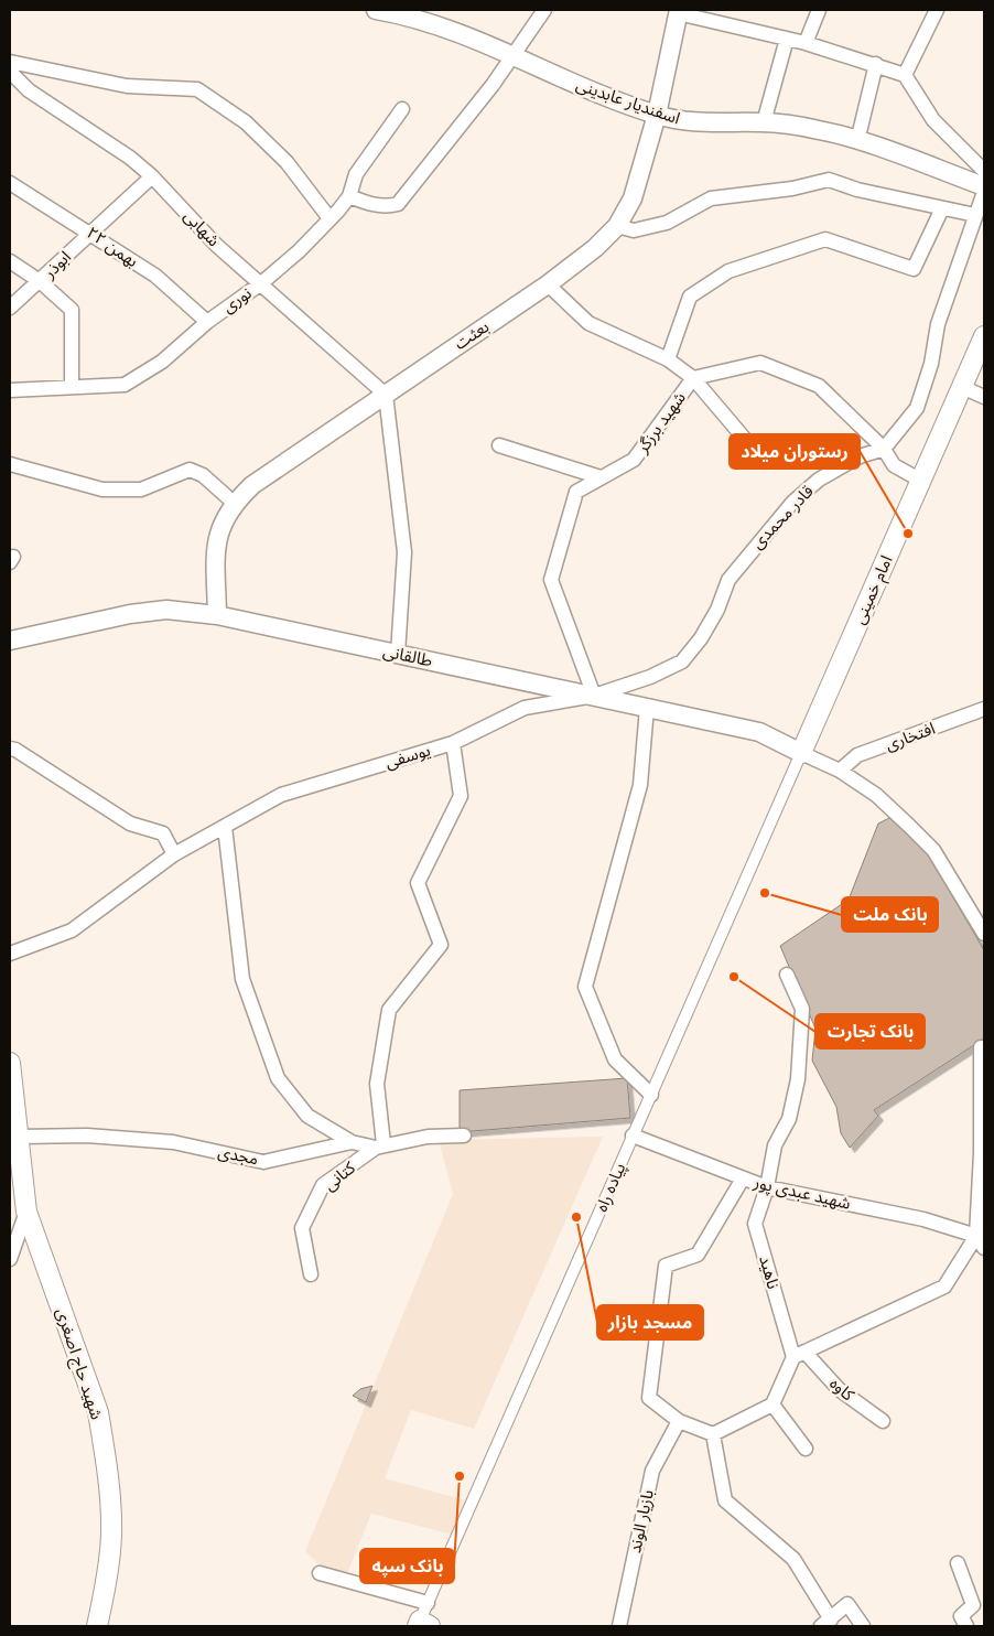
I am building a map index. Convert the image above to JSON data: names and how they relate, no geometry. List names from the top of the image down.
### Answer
{
  "streets": {
    "main road": ["امام خمینی", "شهید حاج اصغری"],
    "street": [
      "اسفندیار عابدینی",
      "شهابی",
      "۲۲ بهمن",
      "ابوذر",
      "نوری",
      "بعثت",
      "شهید برزگر",
      "قادر محمدی",
      "طالقانی",
      "افتخاری",
      "یوسفی",
      "مجدی",
      "کتانی",
      "پیاده راه",
      "شهید عبدی پور",
      "ناهید",
      "کاوه",
      "بازیار الوند"
    ]
  },
  "crossings": [
    ["اسفندیار عابدینی", "بعثت"],
    ["شهابی", "ابوذر"],
    ["شهابی", "نوری"],
    ["شهابی", "بعثت"],
    ["۲۲ بهمن", "ابوذر"],
    ["۲۲ بهمن", "نوری"],
    ["بعثت", "طالقانی"],
    ["شهید برزگر", "قادر محمدی"],
    ["شهید برزگر", "امام خمینی"],
    ["شهید برزگر", "طالقانی"],
    ["شهید برزگر", "یوسفی"],
    ["قادر محمدی", "طالقانی"],
    ["قادر محمدی", "یوسفی"],
    ["امام خمینی", "طالقانی"],
    ["امام خمینی", "پیاده راه"],
    ["طالقانی", "یوسفی"],
    ["طالقانی", "پیاده راه"],
    ["مجدی", "کتانی"],
    ["مجدی", "شهید حاج اصغری"],
    ["پیاده راه", "شهید عبدی پور"],
    ["شهید عبدی پور", "ناهید"],
    ["ناهید", "کاوه"]
  ],
  "places": [
    "رستوران میلاد",
    "بانک ملت",
    "بانک تجارت",
    "مسجد بازار",
    "بانک سپه"
  ]
}
